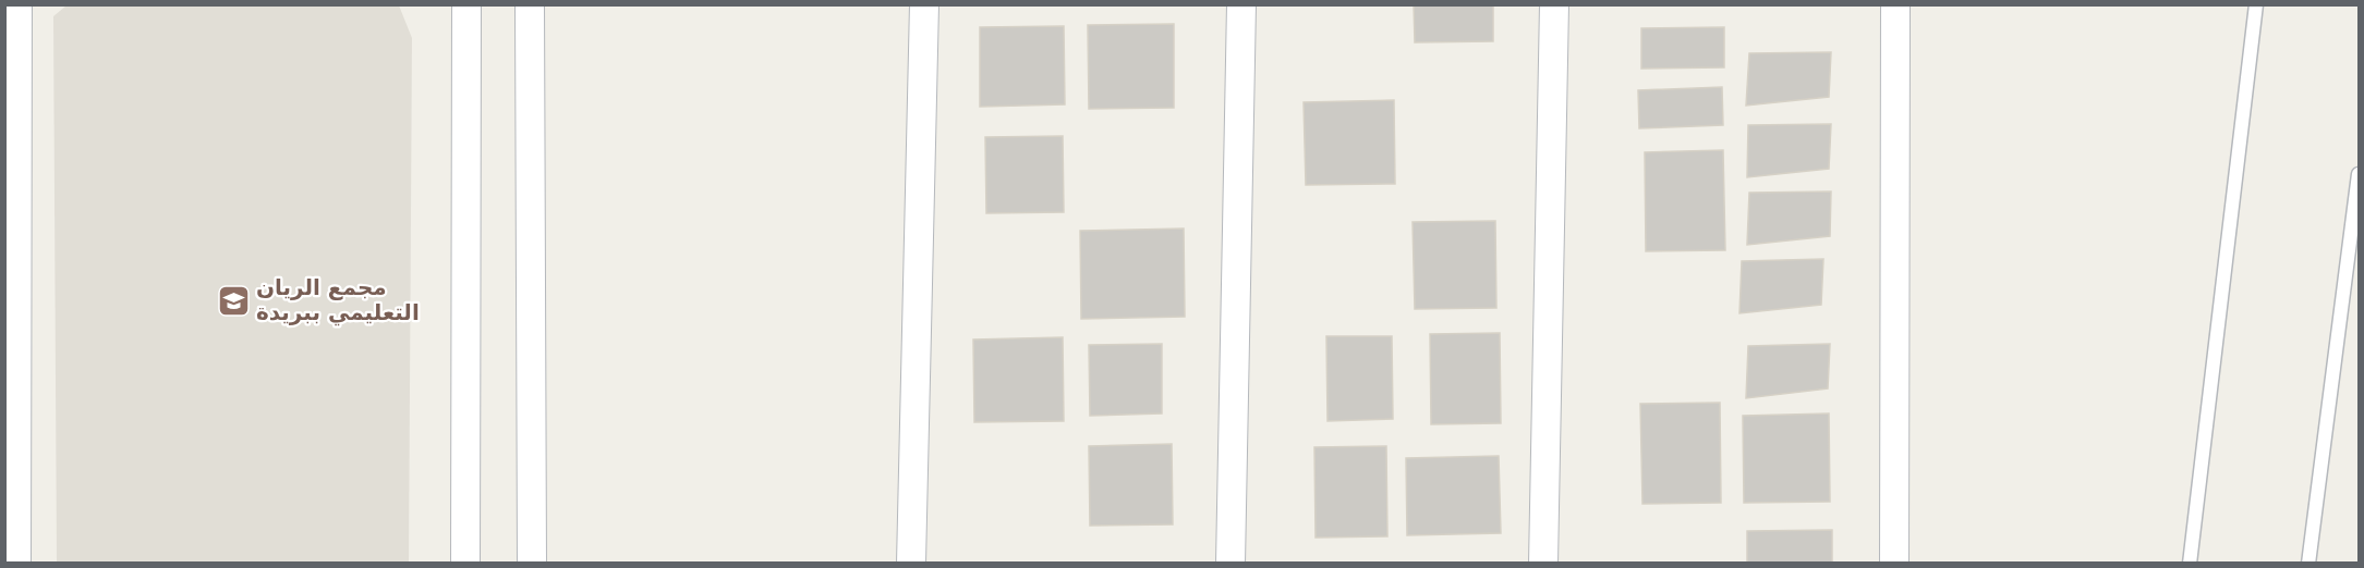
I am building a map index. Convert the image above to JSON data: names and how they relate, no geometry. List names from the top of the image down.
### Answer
{
  "places": {
    "school or university": ["مجمع الريان التعليمي ببريدة"]
  }
}
